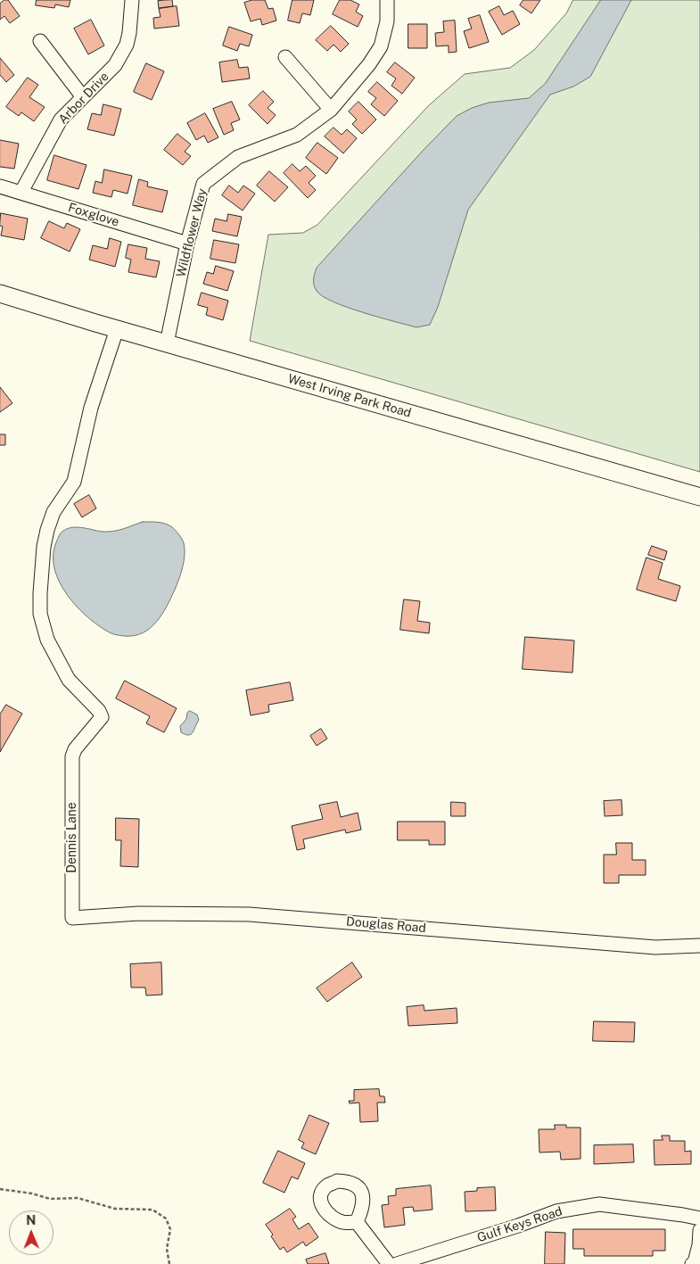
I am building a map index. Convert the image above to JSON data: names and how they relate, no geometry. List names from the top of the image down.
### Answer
{
  "streets": {
    "main road": ["West Irving Park Road"],
    "street": [
      "Arbor Drive",
      "Foxglove",
      "Wildflower Way",
      "Dennis Lane",
      "Douglas Road",
      "Gulf Keys Road"
    ]
  },
  "crossings": [
    ["Arbor Drive", "Foxglove"],
    ["Foxglove", "Wildflower Way"],
    ["Wildflower Way", "West Irving Park Road"],
    ["West Irving Park Road", "Dennis Lane"],
    ["Dennis Lane", "Douglas Road"]
  ],
  "north": "top"
}
